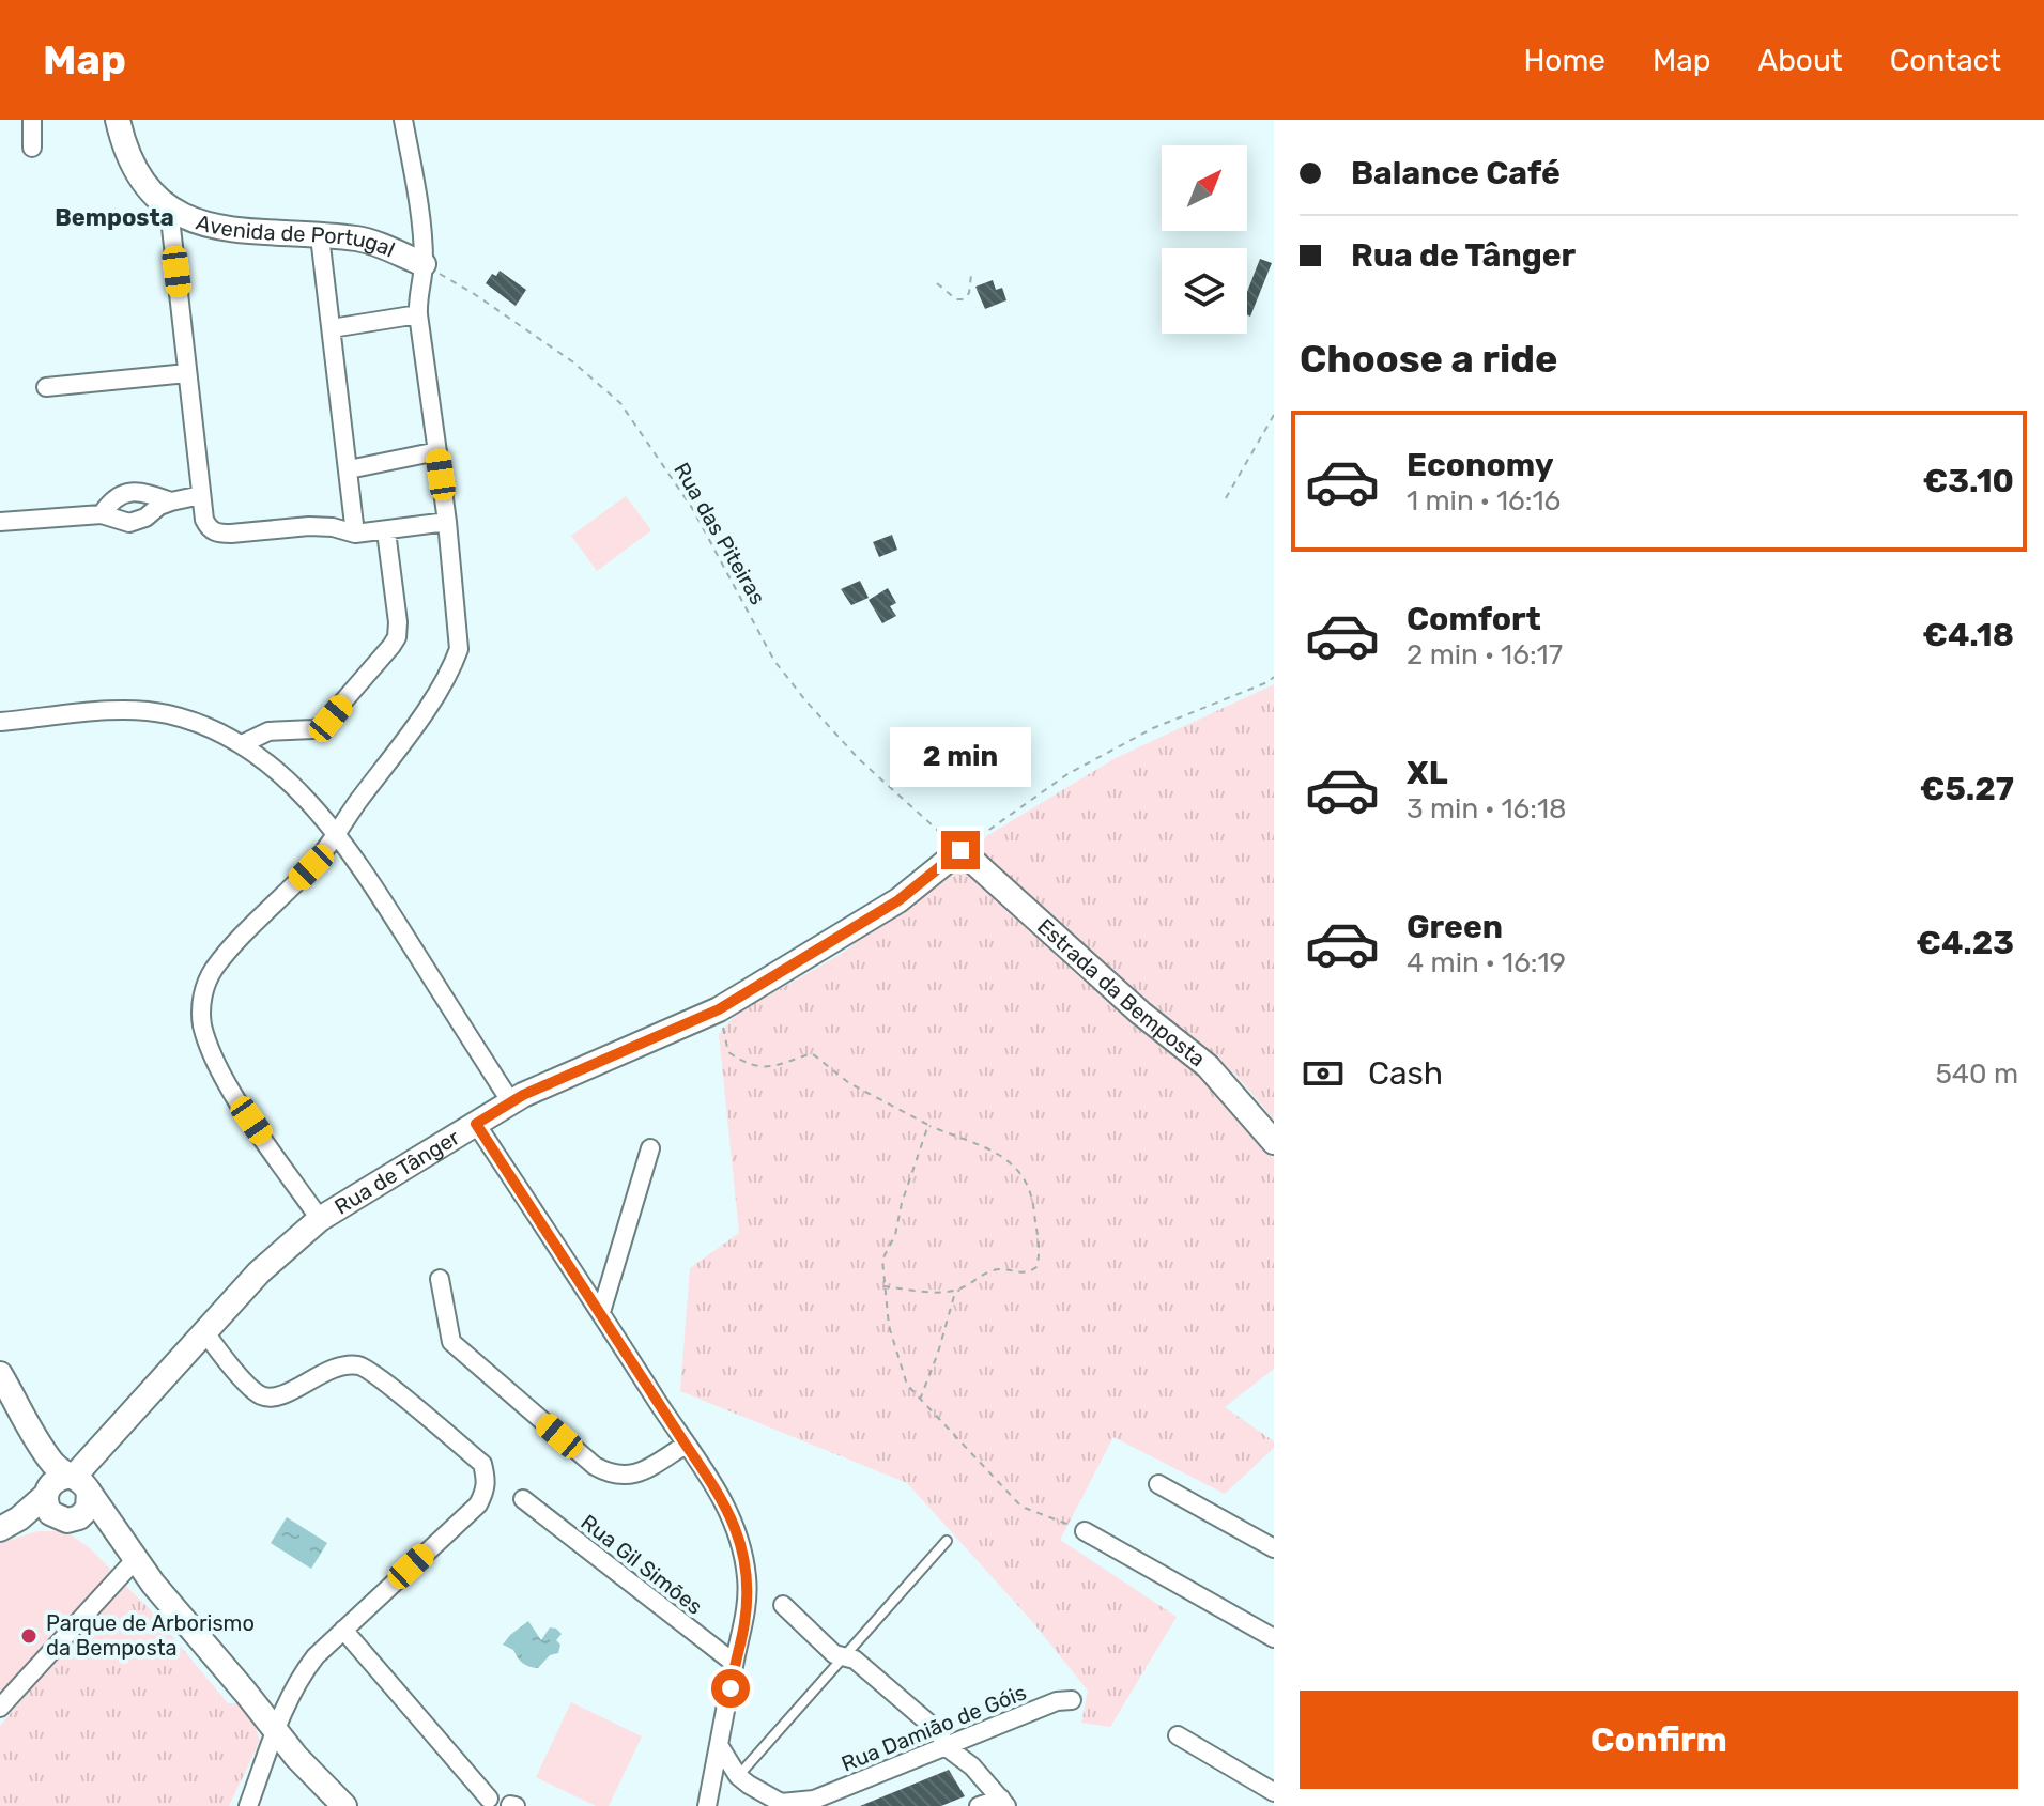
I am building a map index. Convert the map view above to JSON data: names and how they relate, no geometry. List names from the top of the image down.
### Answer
{
  "streets": {
    "street": [
      "Avenida de Portugal",
      "Estrada da Bemposta",
      "Rua de Tânger",
      "Rua Gil Simões",
      "Rua Damião de Góis"
    ],
    "path": ["Rua das Piteiras"]
  },
  "crossings": [
    ["Avenida de Portugal", "Rua das Piteiras"],
    ["Rua das Piteiras", "Estrada da Bemposta"],
    ["Rua das Piteiras", "Rua de Tânger"],
    ["Estrada da Bemposta", "Rua de Tânger"]
  ],
  "districts": ["Bemposta"],
  "places": ["Parque de Arborismo da Bemposta"],
  "north": "top right",
  "page": {
    "header": "Map",
    "nav": [
      "Home",
      "Map",
      "About",
      "Contact"
    ],
    "banner": ["Balance Café", "Rua de Tânger"],
    "heading": "Choose a ride",
    "list": [
      {
        "name": "Economy",
        "note": "1 min · 16:16",
        "value": "€3.10"
      },
      {
        "name": "Comfort",
        "note": "2 min · 16:17",
        "value": "€4.18"
      },
      {
        "name": "XL",
        "note": "3 min · 16:18",
        "value": "€5.27"
      },
      {
        "name": "Green",
        "note": "4 min · 16:19",
        "value": "€4.23"
      }
    ],
    "bubble": "2 min",
    "pay": ["Cash", "540 m"],
    "buttons": "Confirm"
  }
}
